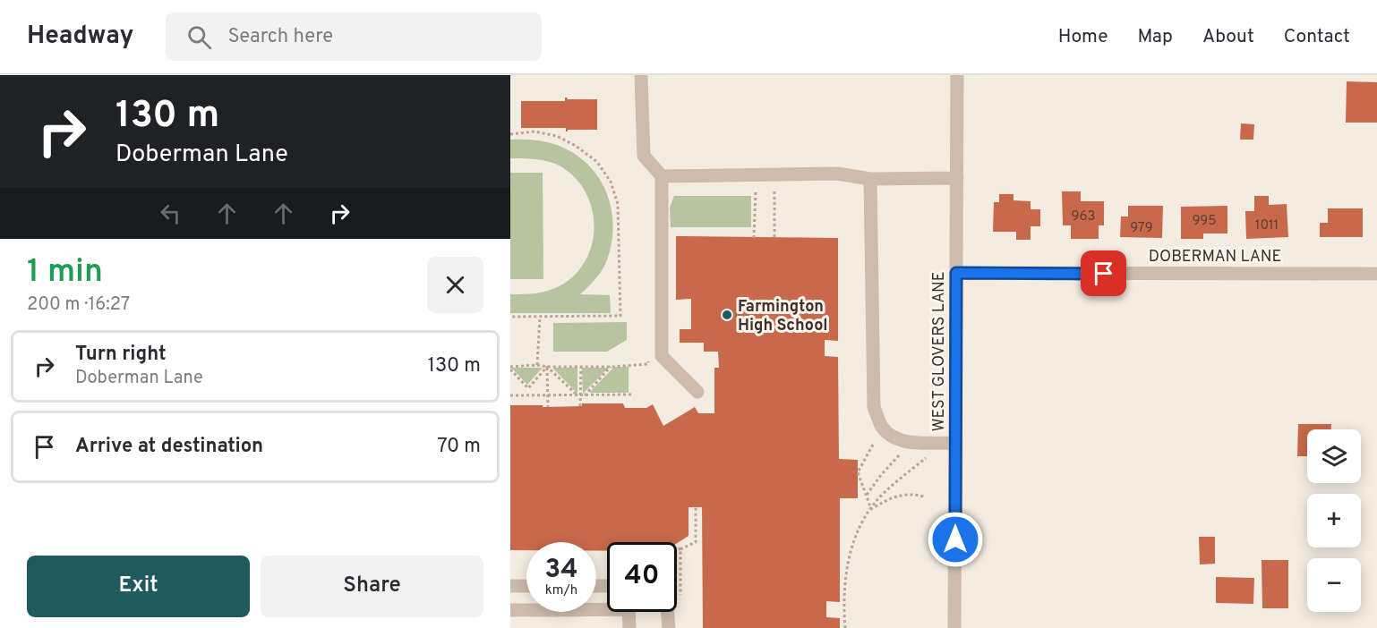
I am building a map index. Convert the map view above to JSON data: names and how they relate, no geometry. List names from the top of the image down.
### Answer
{
  "streets": {
    "street": ["DOBERMAN LANE", "WEST GLOVERS LANE"]
  },
  "crossings": [
    ["DOBERMAN LANE", "WEST GLOVERS LANE"]
  ],
  "places": ["Farmington High School"],
  "house_numbers": [
    "963",
    "995",
    "1011",
    "979"
  ],
  "page": {
    "header": "Headway",
    "search": "Search here",
    "nav": [
      "Home",
      "Map",
      "About",
      "Contact"
    ],
    "turn": ["130 m", "Doberman Lane"],
    "heading": ["1 min", "200 m · 16:27"],
    "list": [
      {
        "name": "Turn right",
        "note": "Doberman Lane",
        "value": "130 m"
      },
      {
        "name": "Arrive at destination",
        "value": "70 m"
      }
    ],
    "map_buttons": ["+", "−"],
    "speed": "34 km/h",
    "limit": "40",
    "buttons": ["Exit", "Share"]
  }
}
